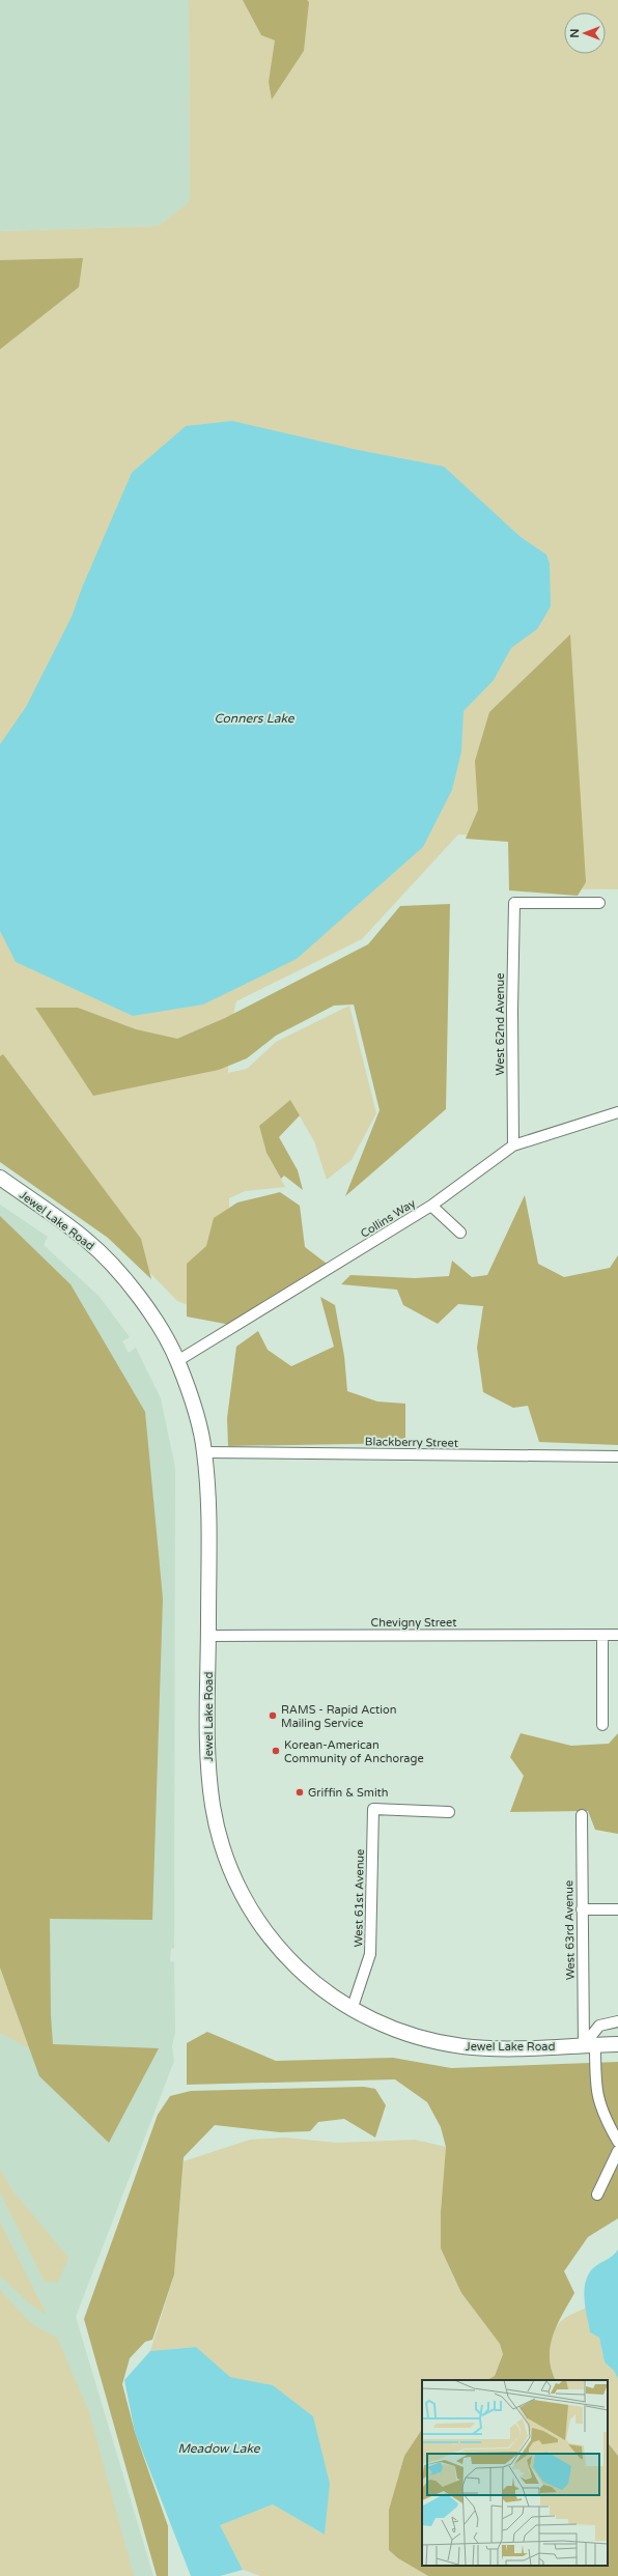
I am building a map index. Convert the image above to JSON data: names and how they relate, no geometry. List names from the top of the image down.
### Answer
{
  "streets": {
    "main road": ["Jewel Lake Road"],
    "street": [
      "West 62nd Avenue",
      "Collins Way",
      "Blackberry Street",
      "Chevigny Street",
      "West 61st Avenue",
      "West 63rd Avenue"
    ]
  },
  "crossings": [
    ["West 62nd Avenue", "Collins Way"],
    ["Collins Way", "Jewel Lake Road"],
    ["Jewel Lake Road", "Blackberry Street"],
    ["Jewel Lake Road", "Chevigny Street"],
    ["Jewel Lake Road", "West 61st Avenue"],
    ["Jewel Lake Road", "West 63rd Avenue"]
  ],
  "water": ["Conners Lake", "Meadow Lake"],
  "places": ["RAMS - Rapid Action Mailing Service", "Korean-American Community of Anchorage", "Griffin & Smith"],
  "north": "left"
}
